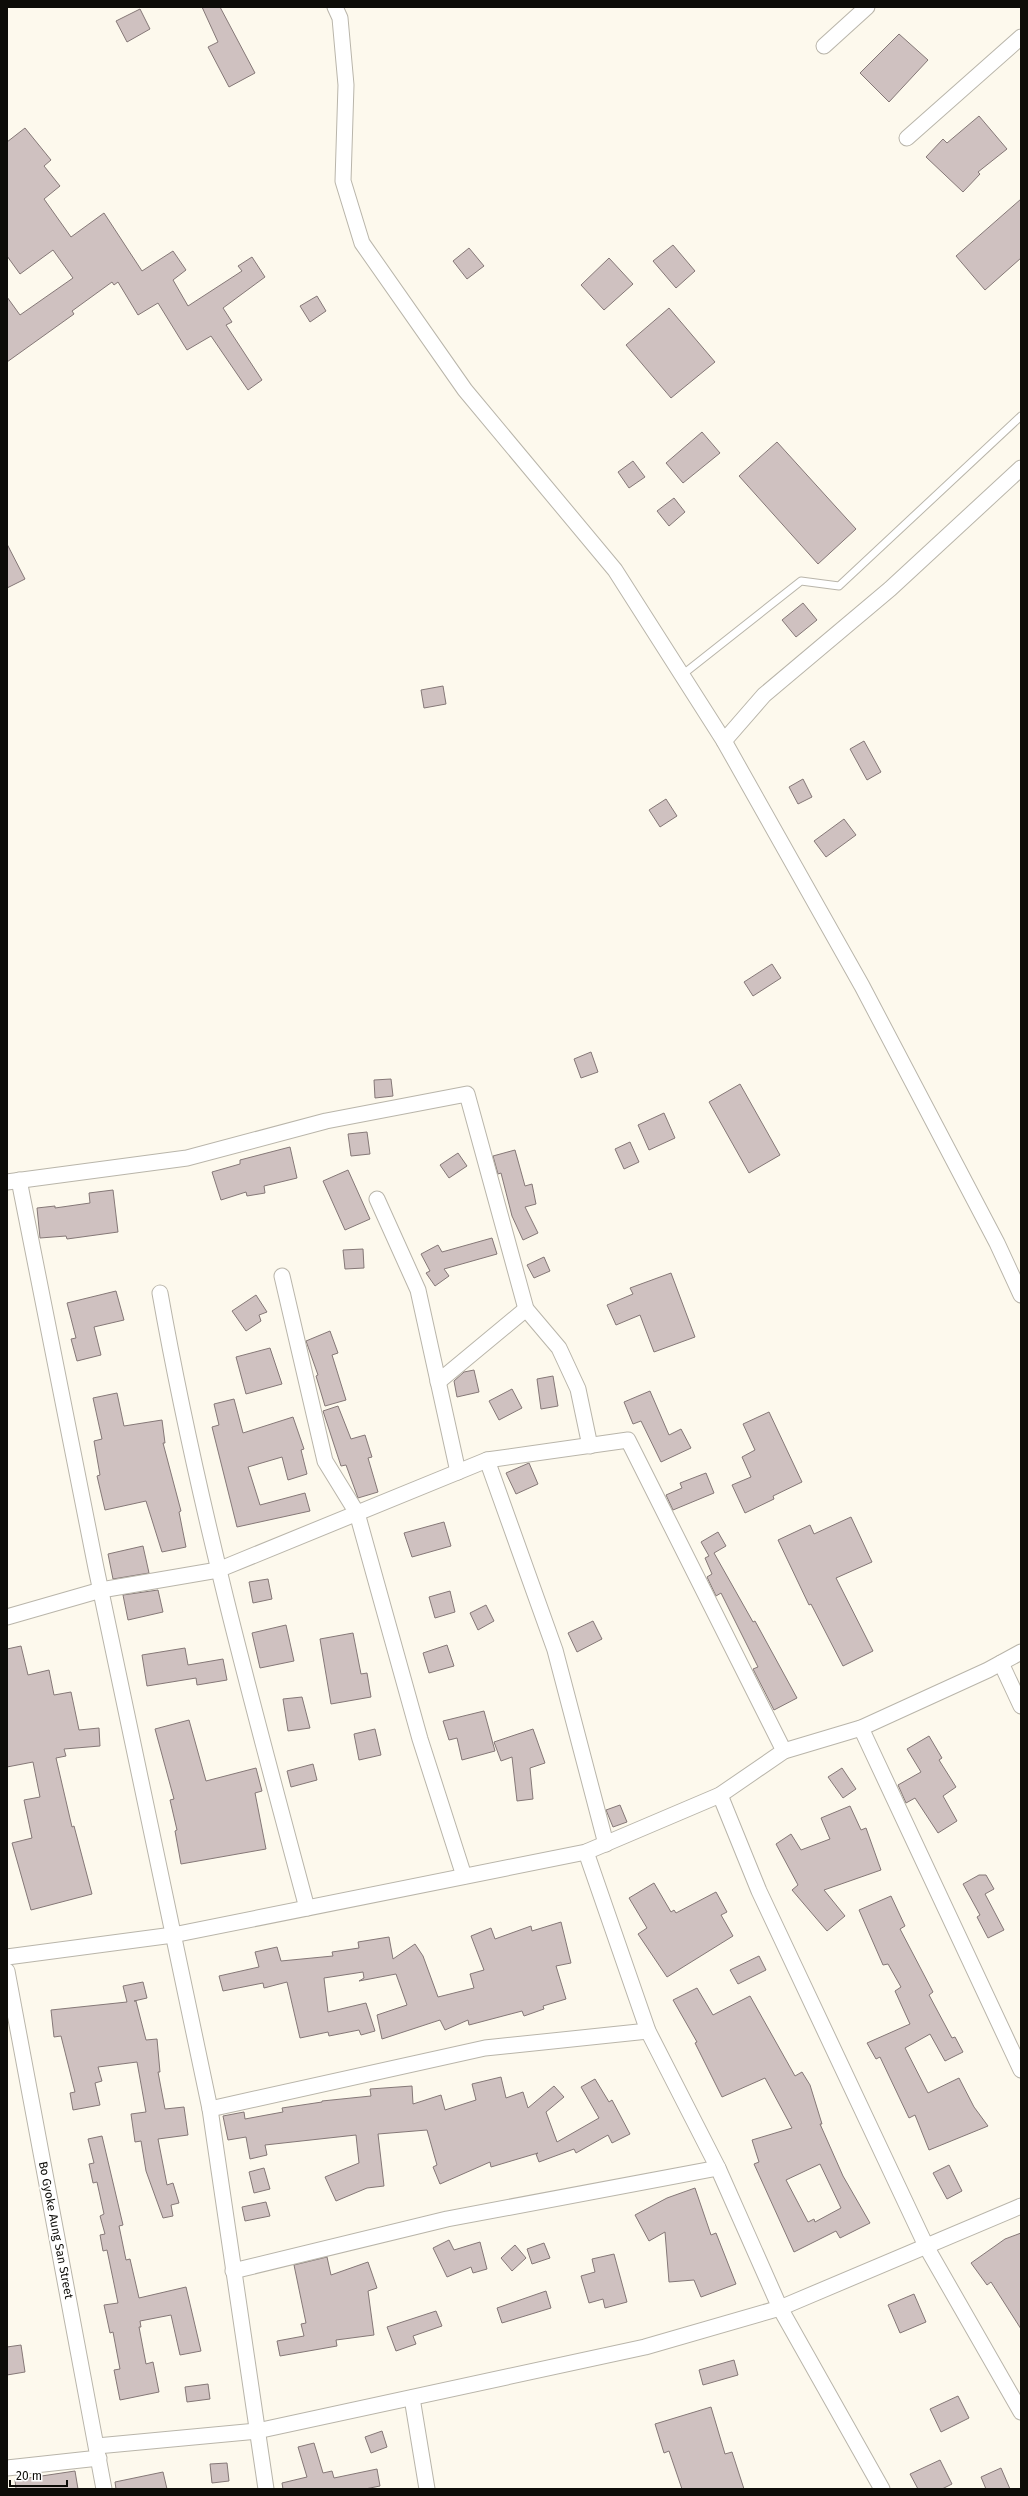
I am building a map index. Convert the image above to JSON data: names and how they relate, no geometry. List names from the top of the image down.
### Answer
{
  "streets": {
    "street": ["Bo Gyoke Aung San Street"]
  },
  "scale_bar": "20 m"
}
